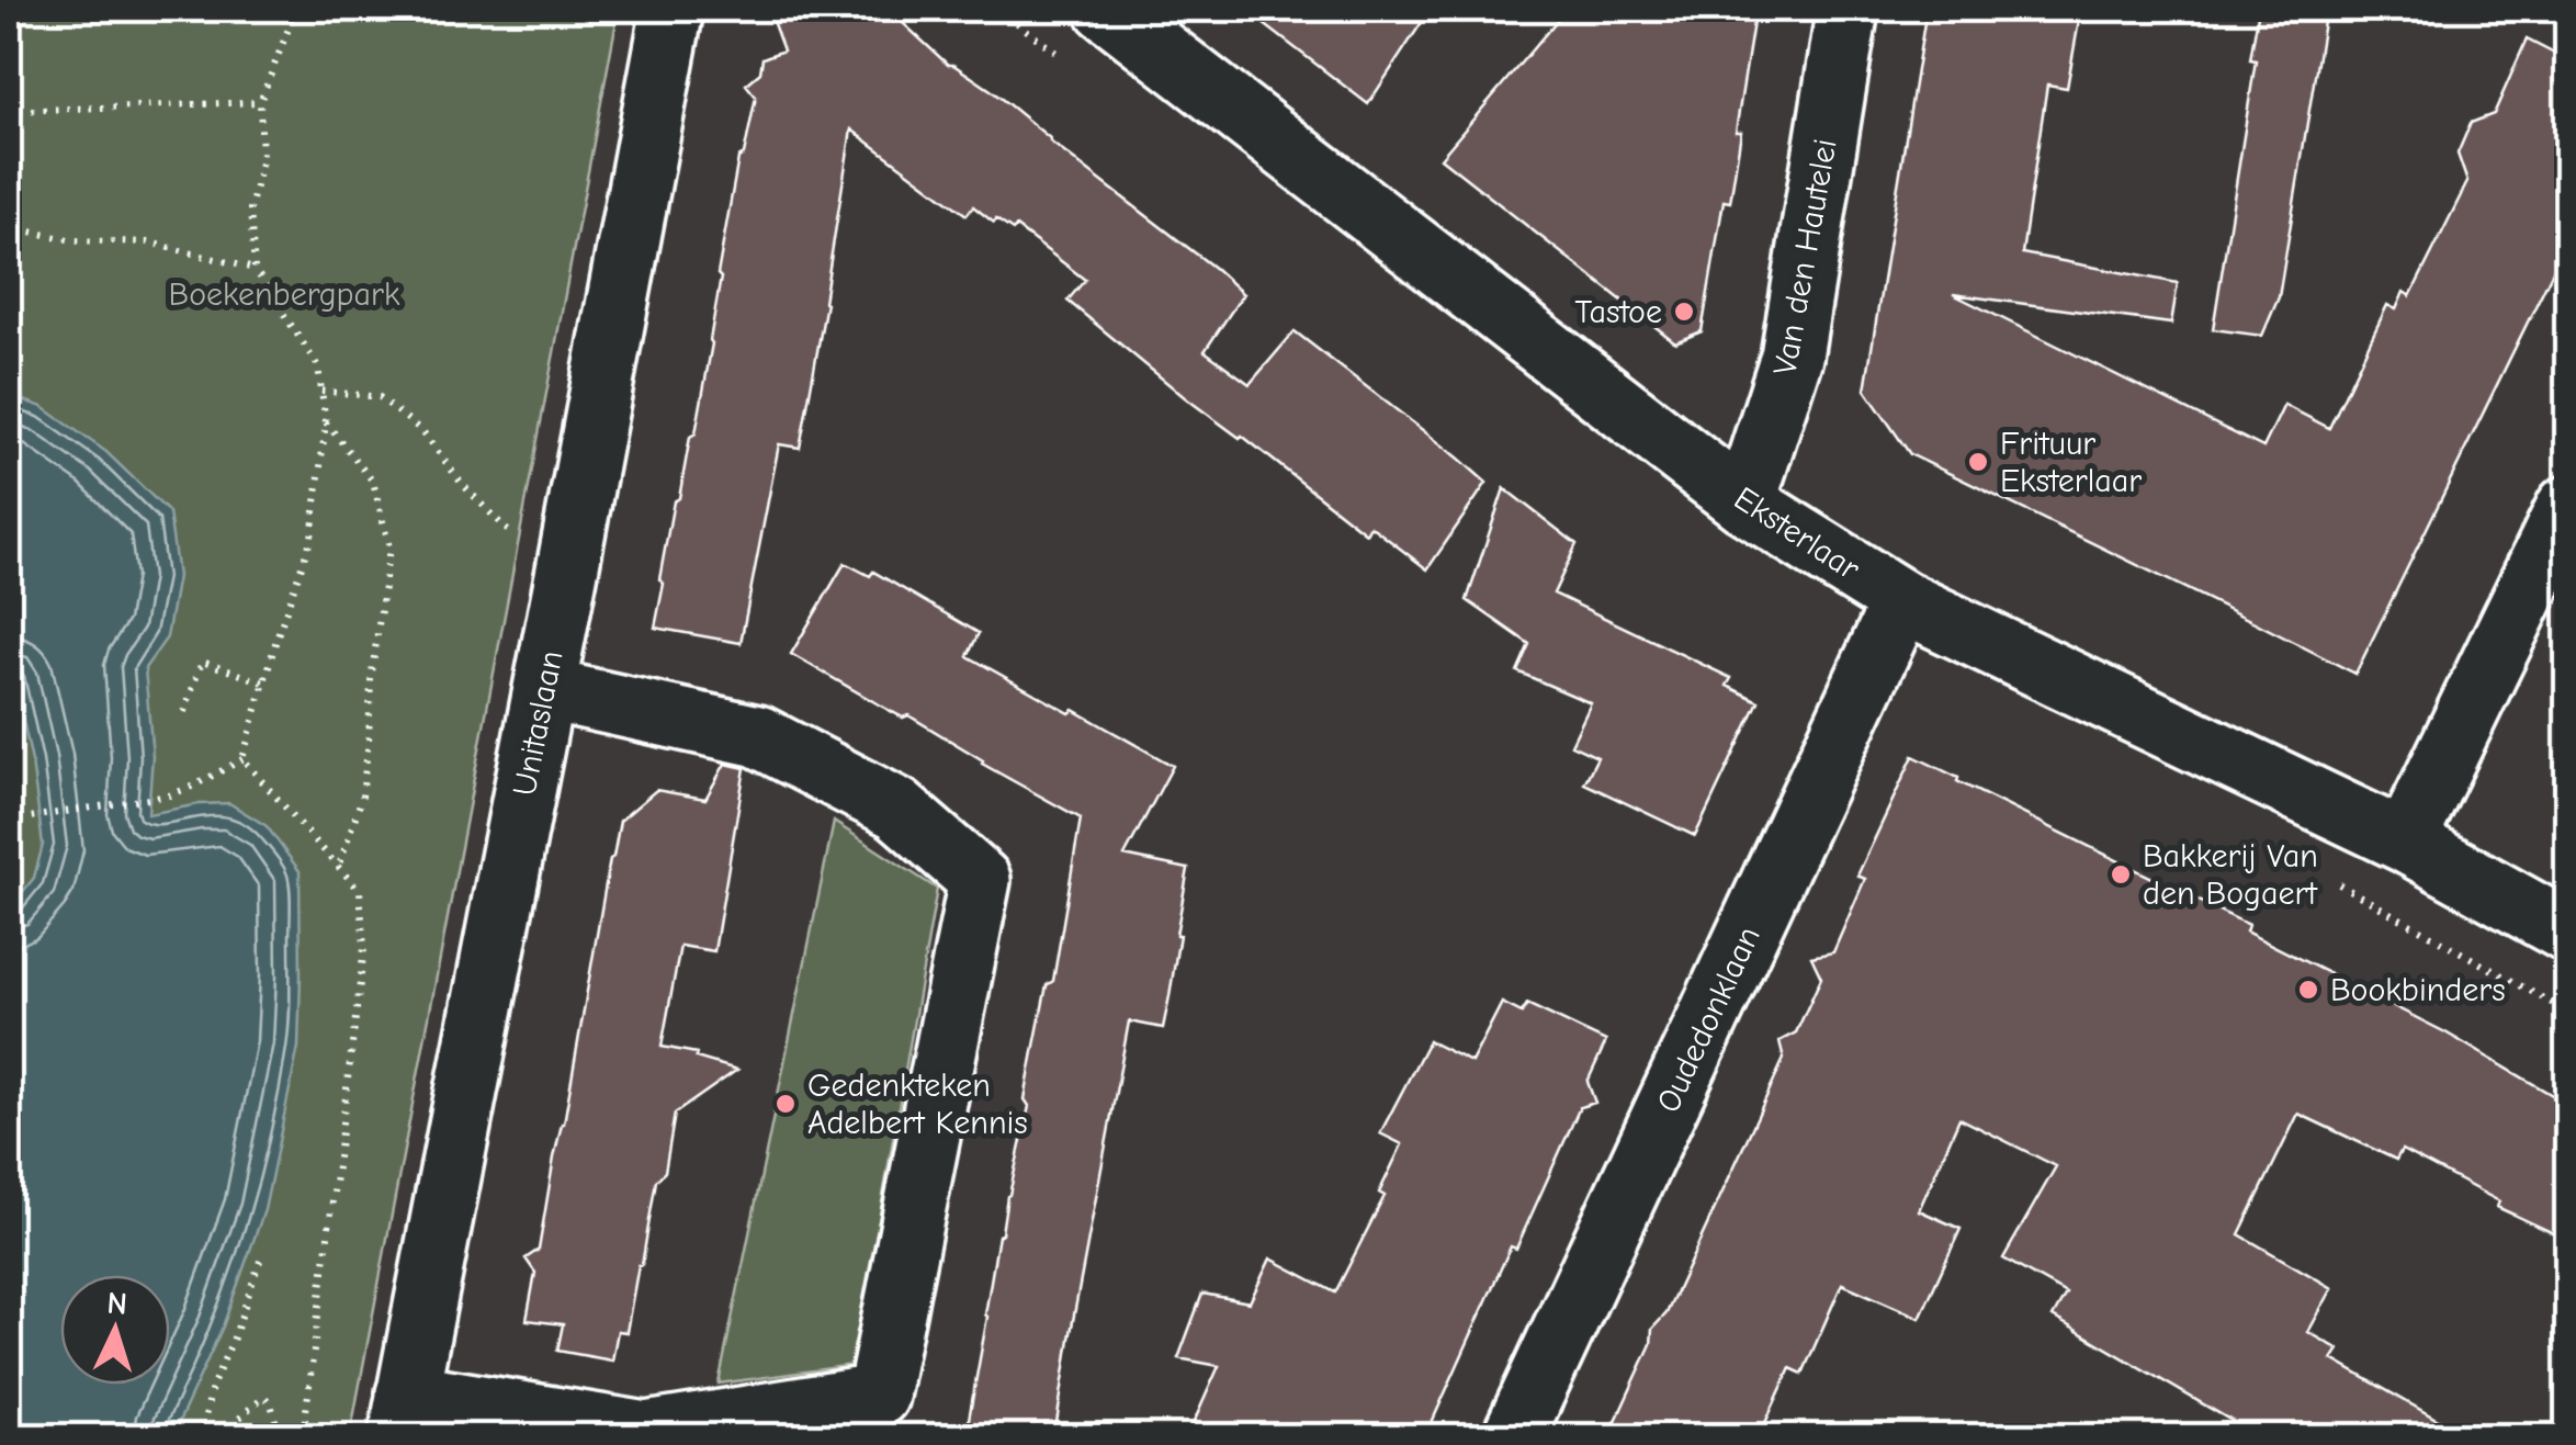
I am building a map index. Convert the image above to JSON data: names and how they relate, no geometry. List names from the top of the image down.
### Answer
{
  "streets": {
    "street": [
      "Van den Hautelei",
      "Eksterlaar",
      "Unitaslaan",
      "Oudedonklaan"
    ]
  },
  "crossings": [
    ["Van den Hautelei", "Eksterlaar"],
    ["Eksterlaar", "Oudedonklaan"]
  ],
  "parks": ["Boekenbergpark"],
  "places": [
    "Tastoe",
    "Frituur Eksterlaar",
    "Bakkerij Van den Bogaert",
    "Bookbinders",
    "Gedenkteken Adelbert Kennis"
  ],
  "north": "top"
}
